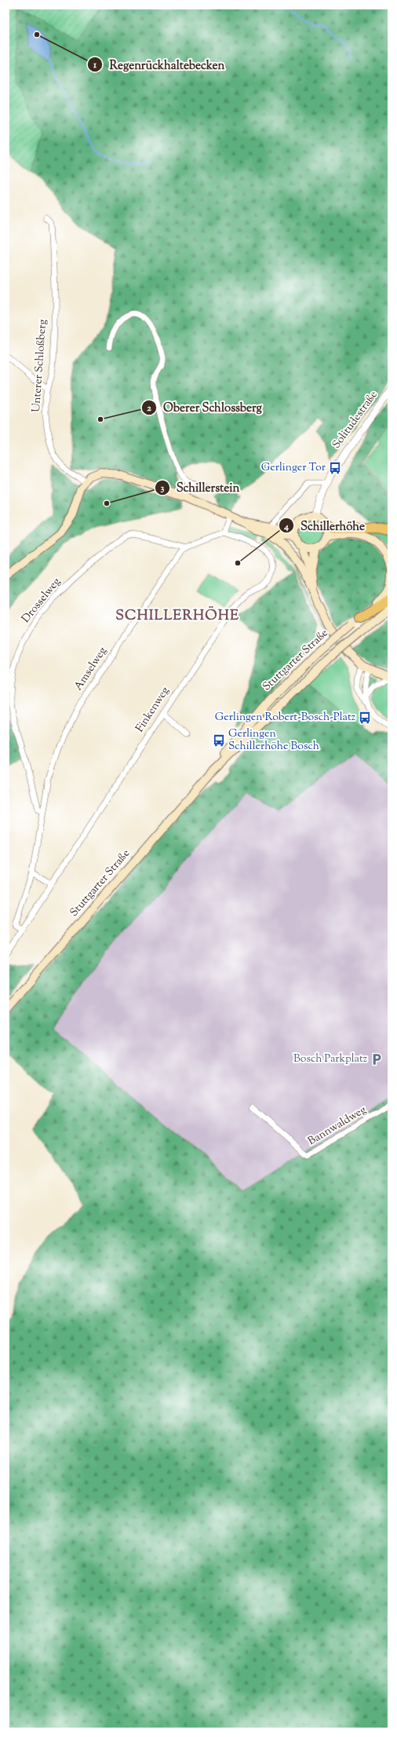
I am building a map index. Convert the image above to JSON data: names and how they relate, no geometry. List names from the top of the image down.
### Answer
{
  "streets": {
    "main road": ["Stuttgarter Straße"],
    "street": [
      "Unterer Schloßberg",
      "Solitudestraße",
      "Drosselweg",
      "Amselweg",
      "Finkenweg",
      "Bannwaldweg"
    ]
  },
  "crossings": [
    ["Solitudestraße", "Stuttgarter Straße"],
    ["Drosselweg", "Amselweg"],
    ["Amselweg", "Finkenweg"]
  ],
  "districts": ["SCHILLERHÖHE"],
  "places": {
    "other": [
      "Regenrückhaltebecken",
      "Oberer Schlossberg",
      "Schillerstein",
      "Schillerhöhe"
    ],
    "bus stop": ["Gerlinger Tor", "Gerlingen Robert-Bosch-Platz", "Gerlingen Schillerhöhe Bosch"],
    "parking": ["Bosch Parkplatz"]
  }
}
